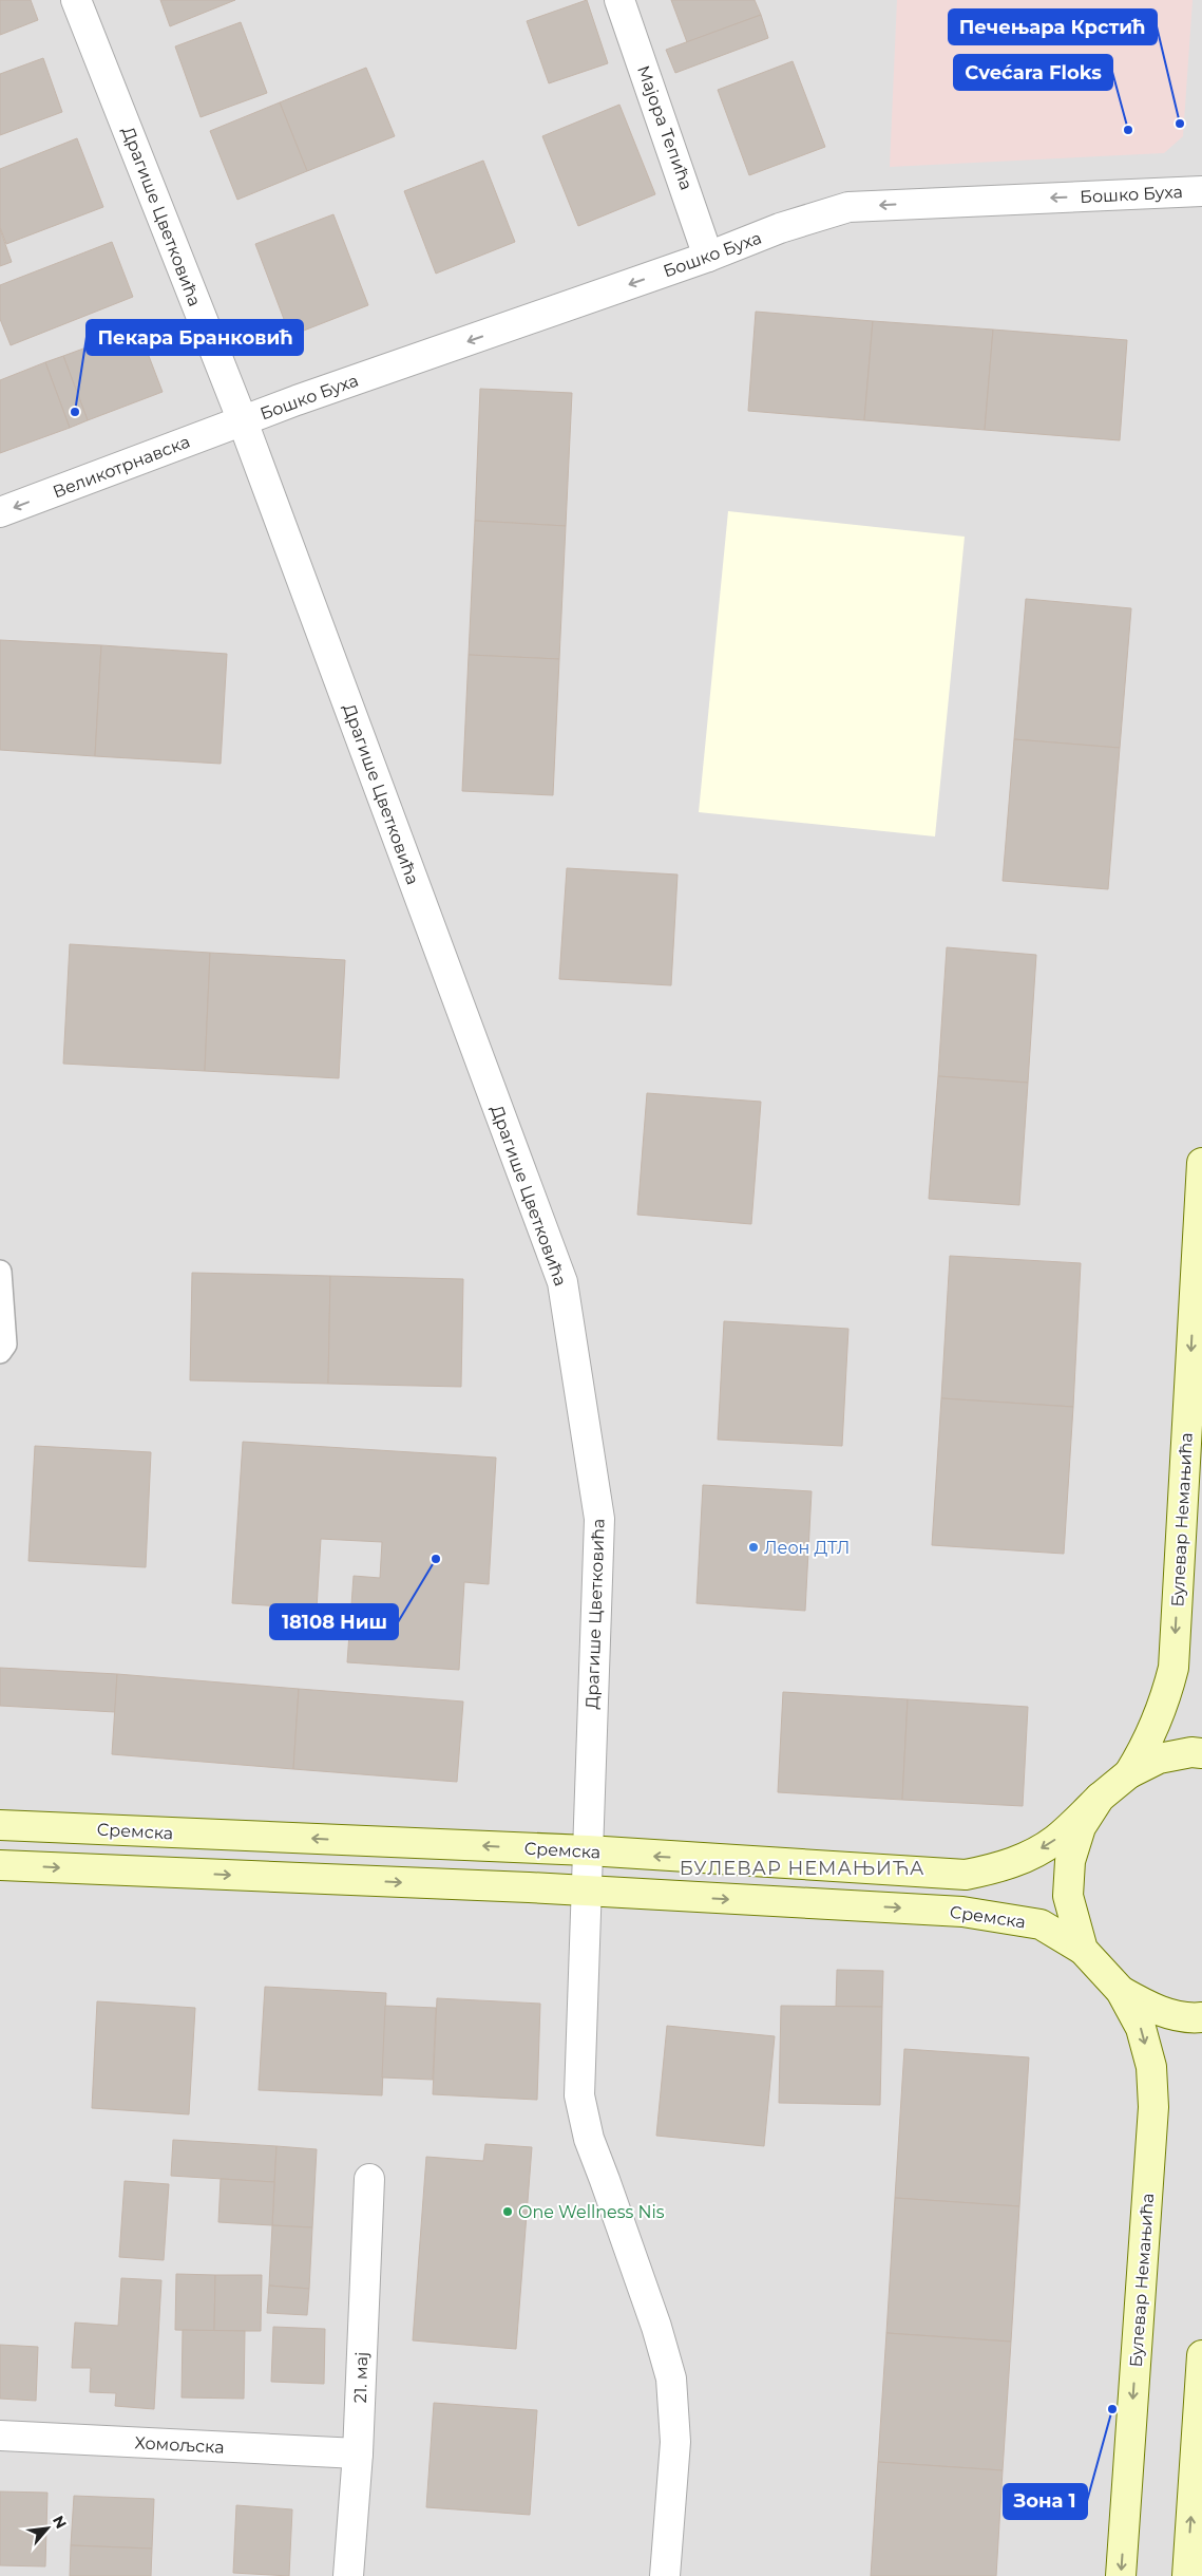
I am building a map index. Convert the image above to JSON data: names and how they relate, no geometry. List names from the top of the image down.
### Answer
{
  "streets": {
    "street": [
      "Мајора Тепића",
      "Бошко Буха",
      "Драгише Цветковића",
      "Великотрнавска",
      "Булевар Немањића",
      "Сремска",
      "21. мај",
      "Хомољска"
    ]
  },
  "crossings": [
    ["Мајора Тепића", "Бошко Буха"],
    ["Бошко Буха", "Драгише Цветковића"],
    ["Бошко Буха", "Великотрнавска"],
    ["Драгише Цветковића", "Великотрнавска"],
    ["Драгише Цветковића", "Сремска"],
    ["Булевар Немањића", "Сремска"],
    ["21. мај", "Хомољска"]
  ],
  "one_way": ["Бошко Буха", "Великотрнавска", "Булевар Немањића"],
  "districts": ["БУЛЕВАР НЕМАЊИЋА"],
  "places": [
    "Печењара Крстић",
    "Cvećara Floks",
    "Пекара Бранковић",
    "Леон ДТЛ",
    "18108 Ниш",
    "One Wellness Nis",
    "Зона 1"
  ],
  "north": "top right"
}
